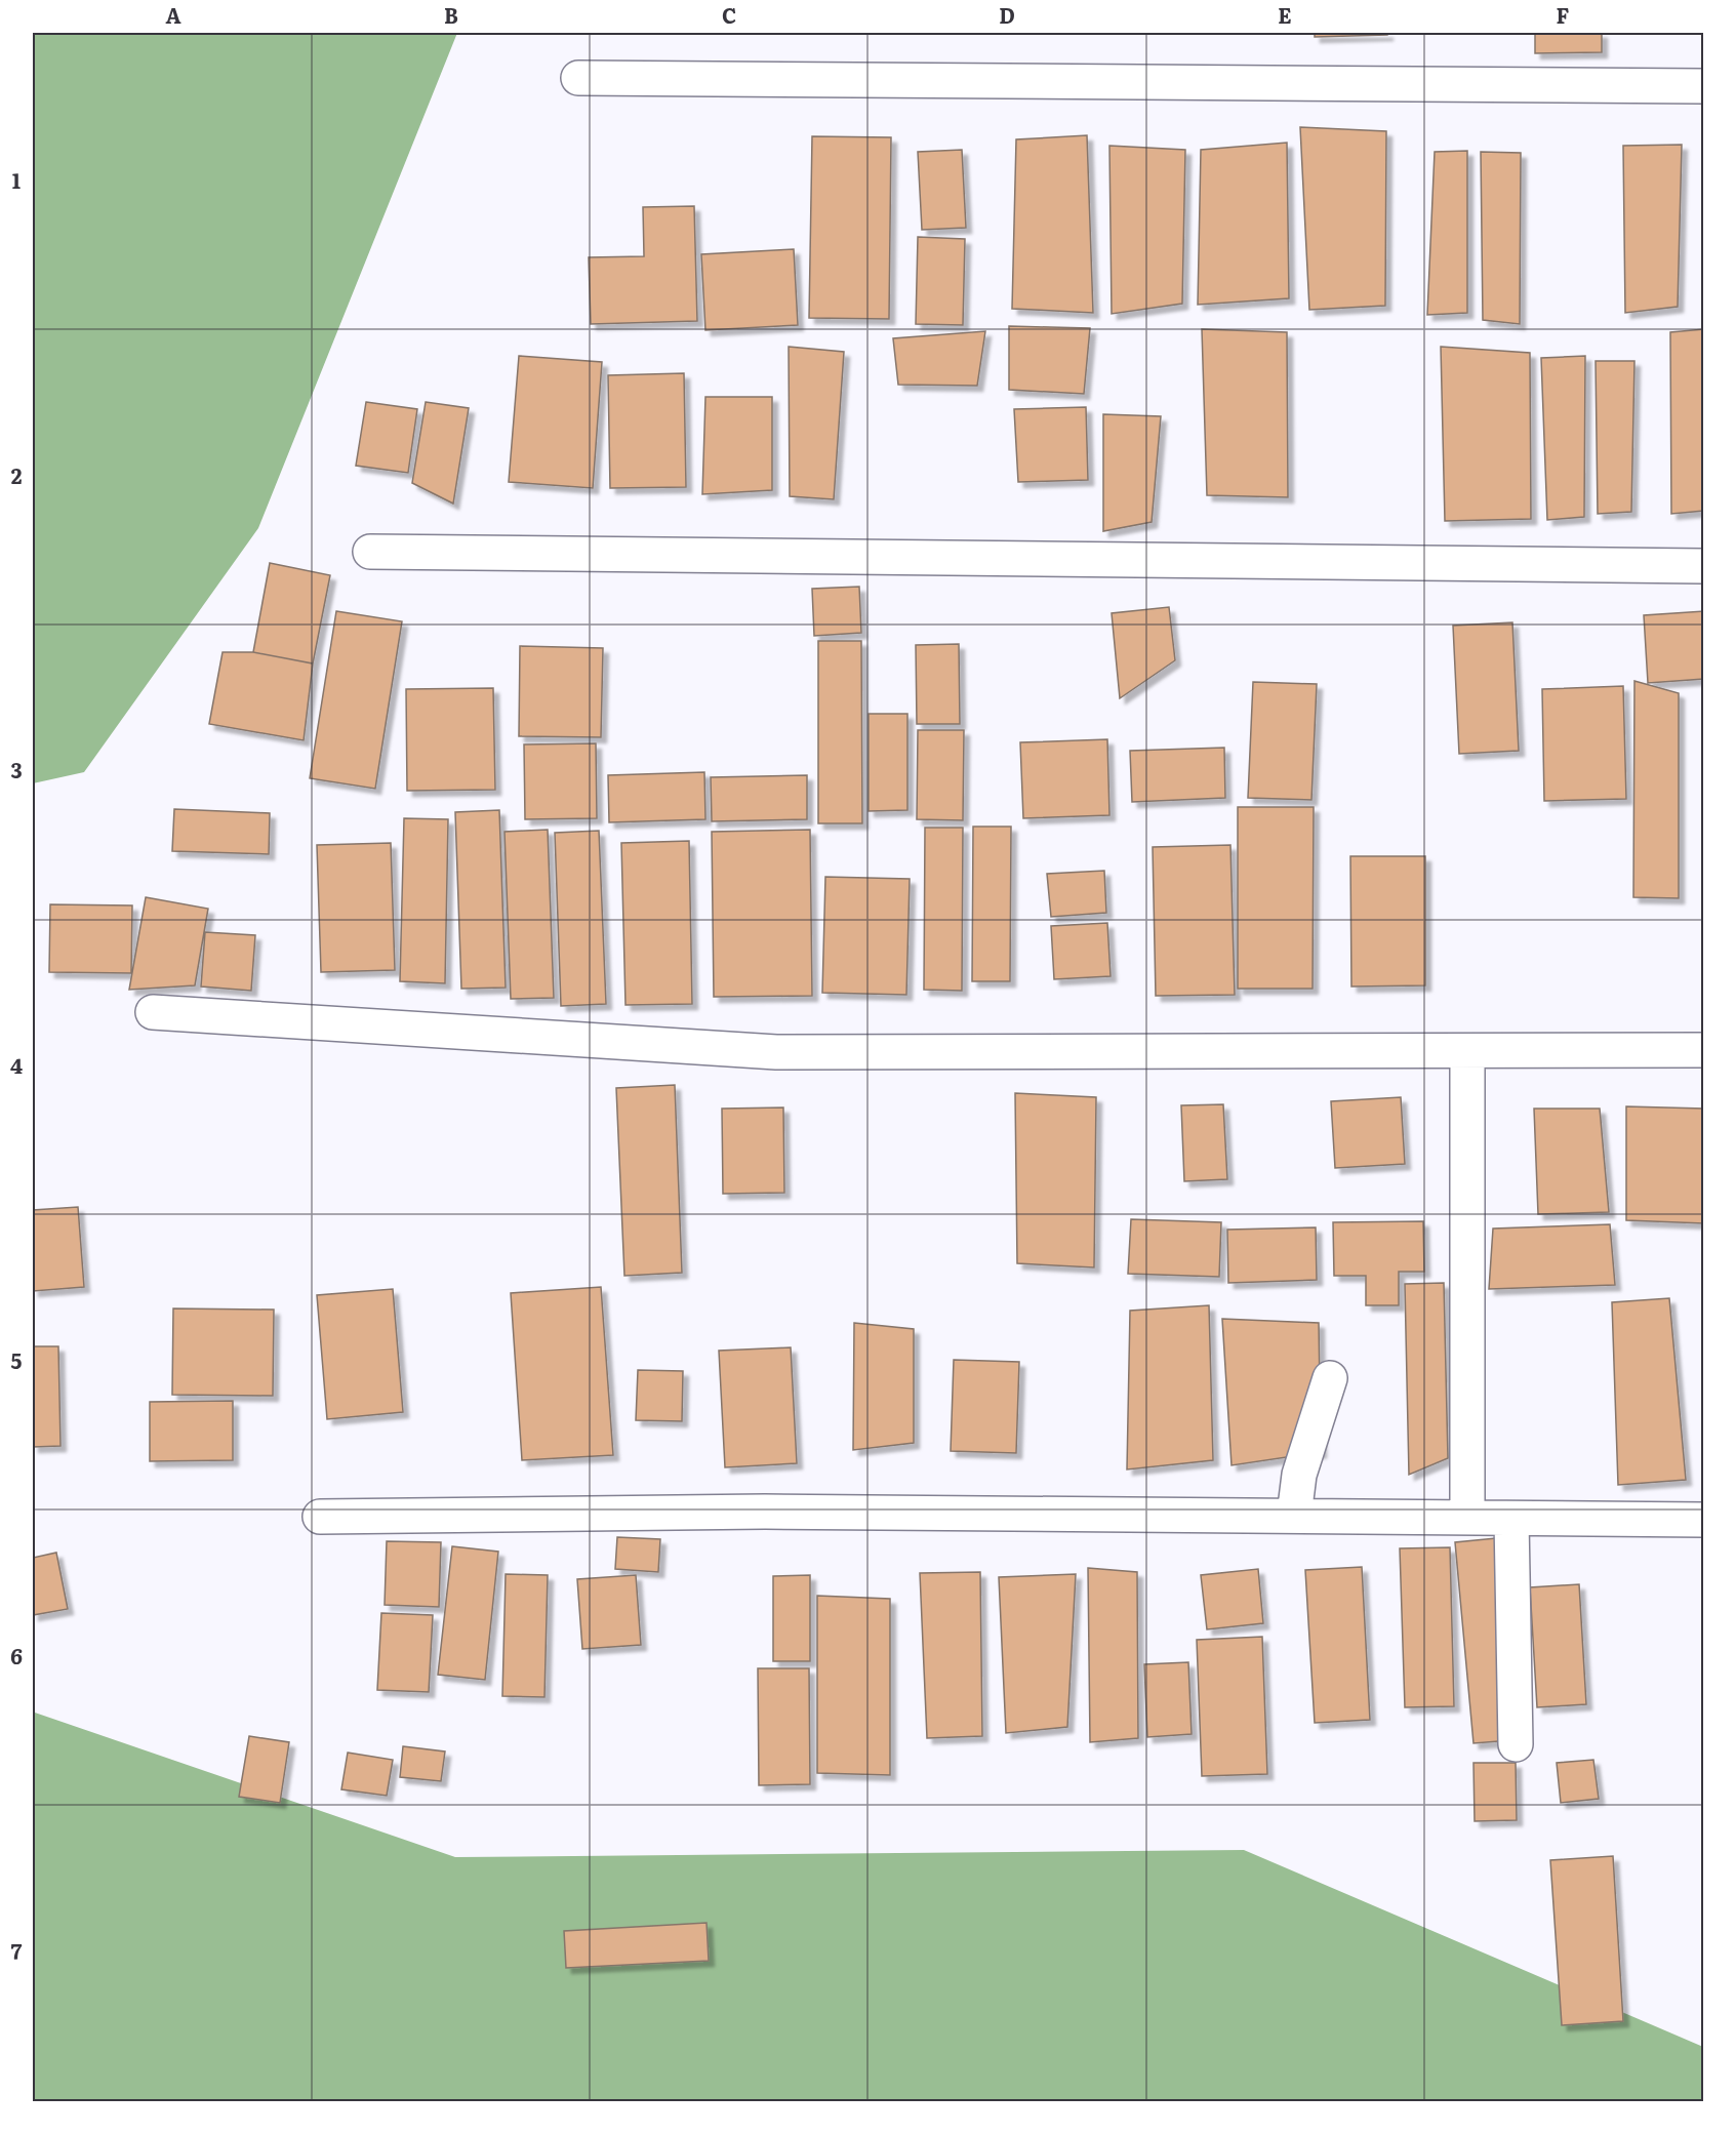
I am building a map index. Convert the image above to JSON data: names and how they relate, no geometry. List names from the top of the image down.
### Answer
{
  "grid": {
    "columns": [
      "A",
      "B",
      "C",
      "D",
      "E",
      "F"
    ],
    "rows": [
      "1",
      "2",
      "3",
      "4",
      "5",
      "6",
      "7"
    ]
  }
}
